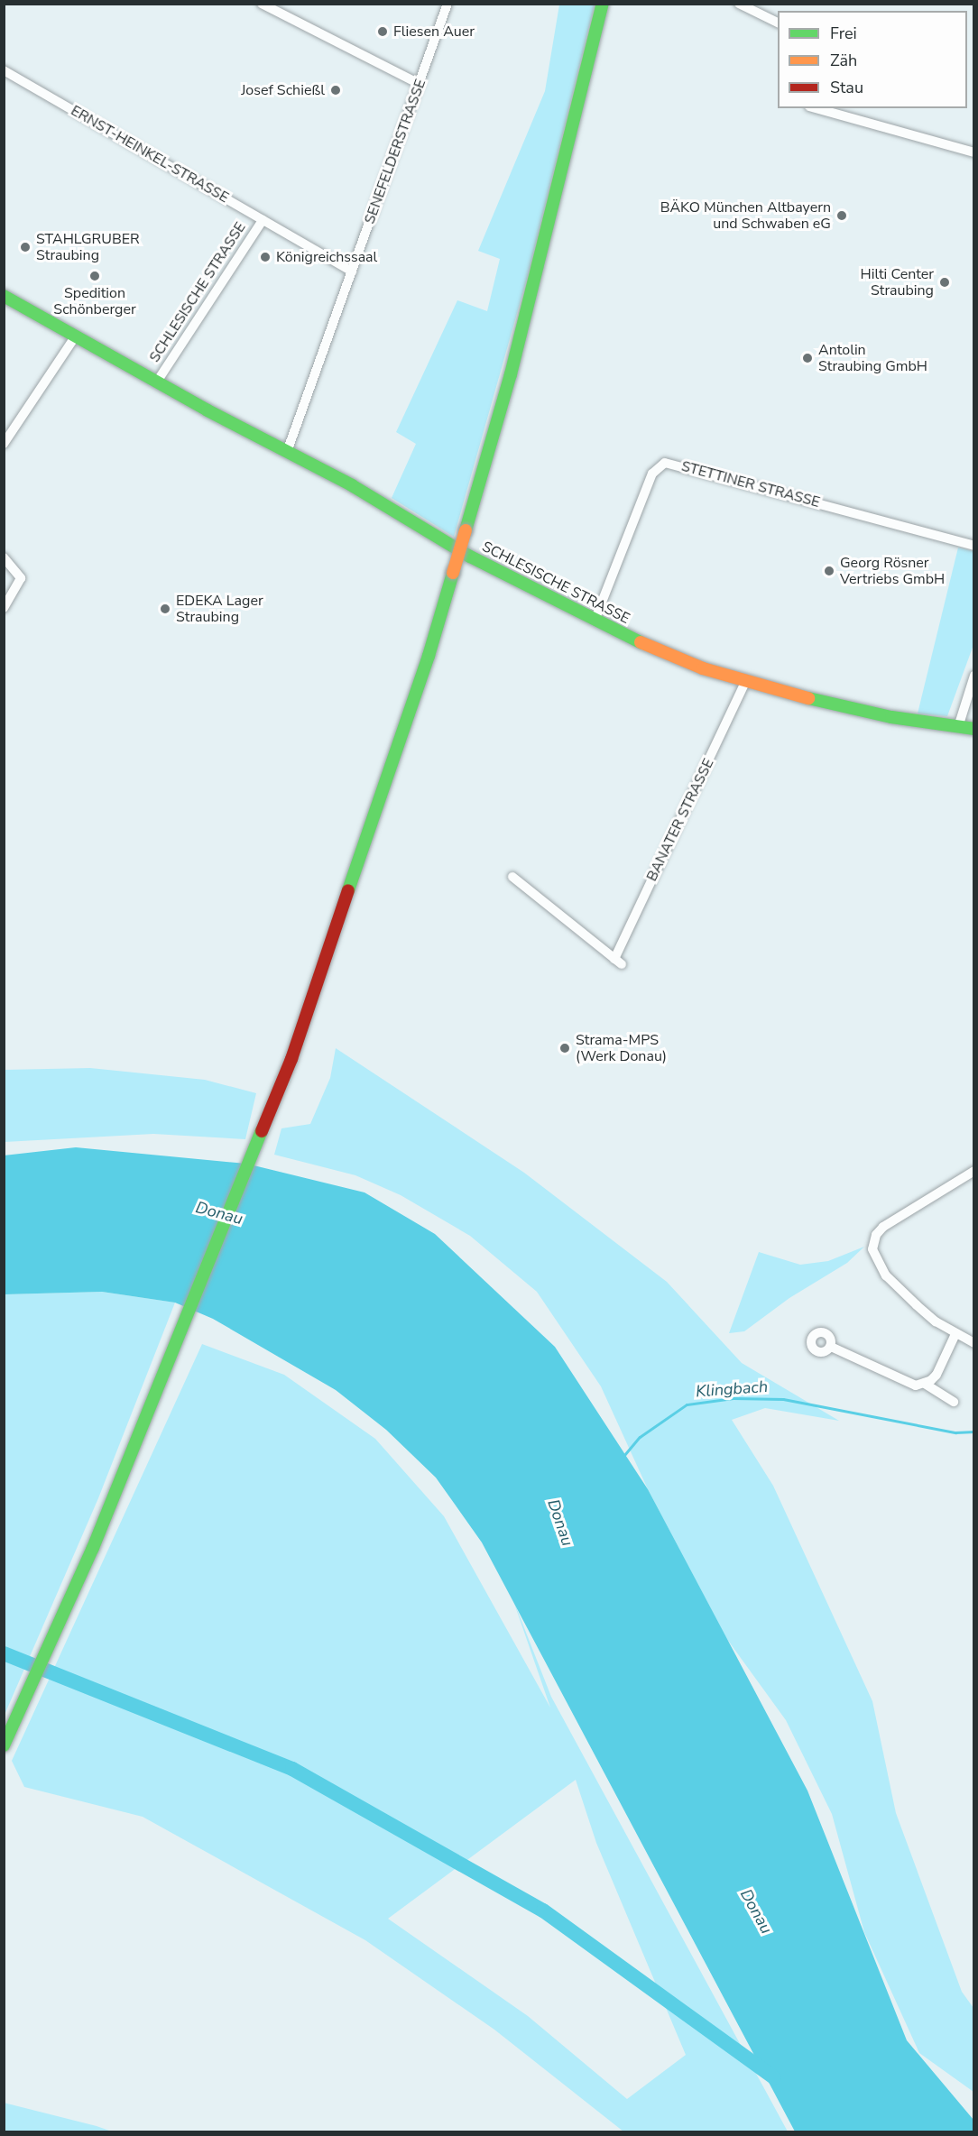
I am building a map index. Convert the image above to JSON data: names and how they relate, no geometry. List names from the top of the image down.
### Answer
{
  "streets": {
    "main road": ["SCHLESISCHE STRASSE"],
    "street": [
      "SENEFELDERSTRASSE",
      "ERNST-HEINKEL-STRASSE",
      "STETTINER STRASSE",
      "BANATER STRASSE"
    ]
  },
  "crossings": [
    ["SENEFELDERSTRASSE", "ERNST-HEINKEL-STRASSE"],
    ["SENEFELDERSTRASSE", "SCHLESISCHE STRASSE"],
    ["ERNST-HEINKEL-STRASSE", "SCHLESISCHE STRASSE"],
    ["SCHLESISCHE STRASSE", "STETTINER STRASSE"],
    ["SCHLESISCHE STRASSE", "BANATER STRASSE"]
  ],
  "water": ["Donau", "Klingbach"],
  "places": [
    "Fliesen Auer",
    "Josef Schießl",
    "BÄKO München Altbayern und Schwaben eG",
    "STAHLGRUBER Straubing",
    "Königreichssaal",
    "Spedition Schönberger",
    "Hilti Center Straubing",
    "Antolin Straubing GmbH",
    "Georg Rösner Vertriebs GmbH",
    "EDEKA Lager Straubing",
    "Strama-MPS (Werk Donau)"
  ],
  "legend": ["Frei", "Zäh", "Stau"]
}
